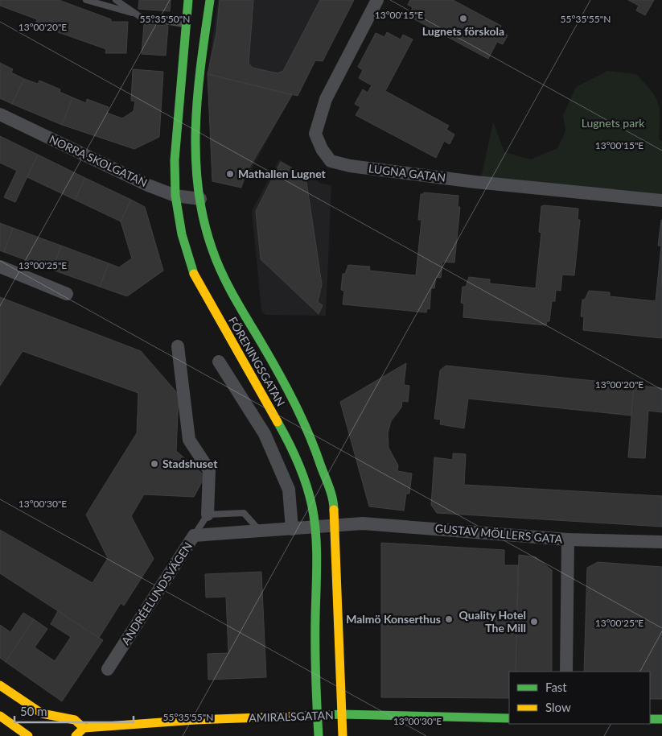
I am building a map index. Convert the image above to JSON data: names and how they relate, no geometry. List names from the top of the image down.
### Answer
{
  "streets": {
    "street": [
      "NORRA SKOLGATAN",
      "LUGNA GATAN",
      "FÖRENINGSGATAN",
      "GUSTAV MÖLLERS GATA",
      "ANDRÉELUNDSVÄGEN",
      "AMIRALSGATAN"
    ]
  },
  "crossings": [
    ["NORRA SKOLGATAN", "FÖRENINGSGATAN"],
    ["FÖRENINGSGATAN", "GUSTAV MÖLLERS GATA"],
    ["FÖRENINGSGATAN", "ANDRÉELUNDSVÄGEN"],
    ["FÖRENINGSGATAN", "AMIRALSGATAN"],
    ["GUSTAV MÖLLERS GATA", "ANDRÉELUNDSVÄGEN"]
  ],
  "parks": ["Lugnets park"],
  "places": [
    "Lugnets förskola",
    "Mathallen Lugnet",
    "Stadshuset",
    "Malmö Konserthus",
    "Quality Hotel The Mill"
  ],
  "legend": ["Fast", "Slow"],
  "scale_bar": "50 m",
  "coordinates": [
    "13°00'15\"E",
    "55°35'50\"N",
    "55°35'55\"N",
    "13°00'20\"E",
    "13°00'25\"E",
    "13°00'30\"E"
  ]
}
